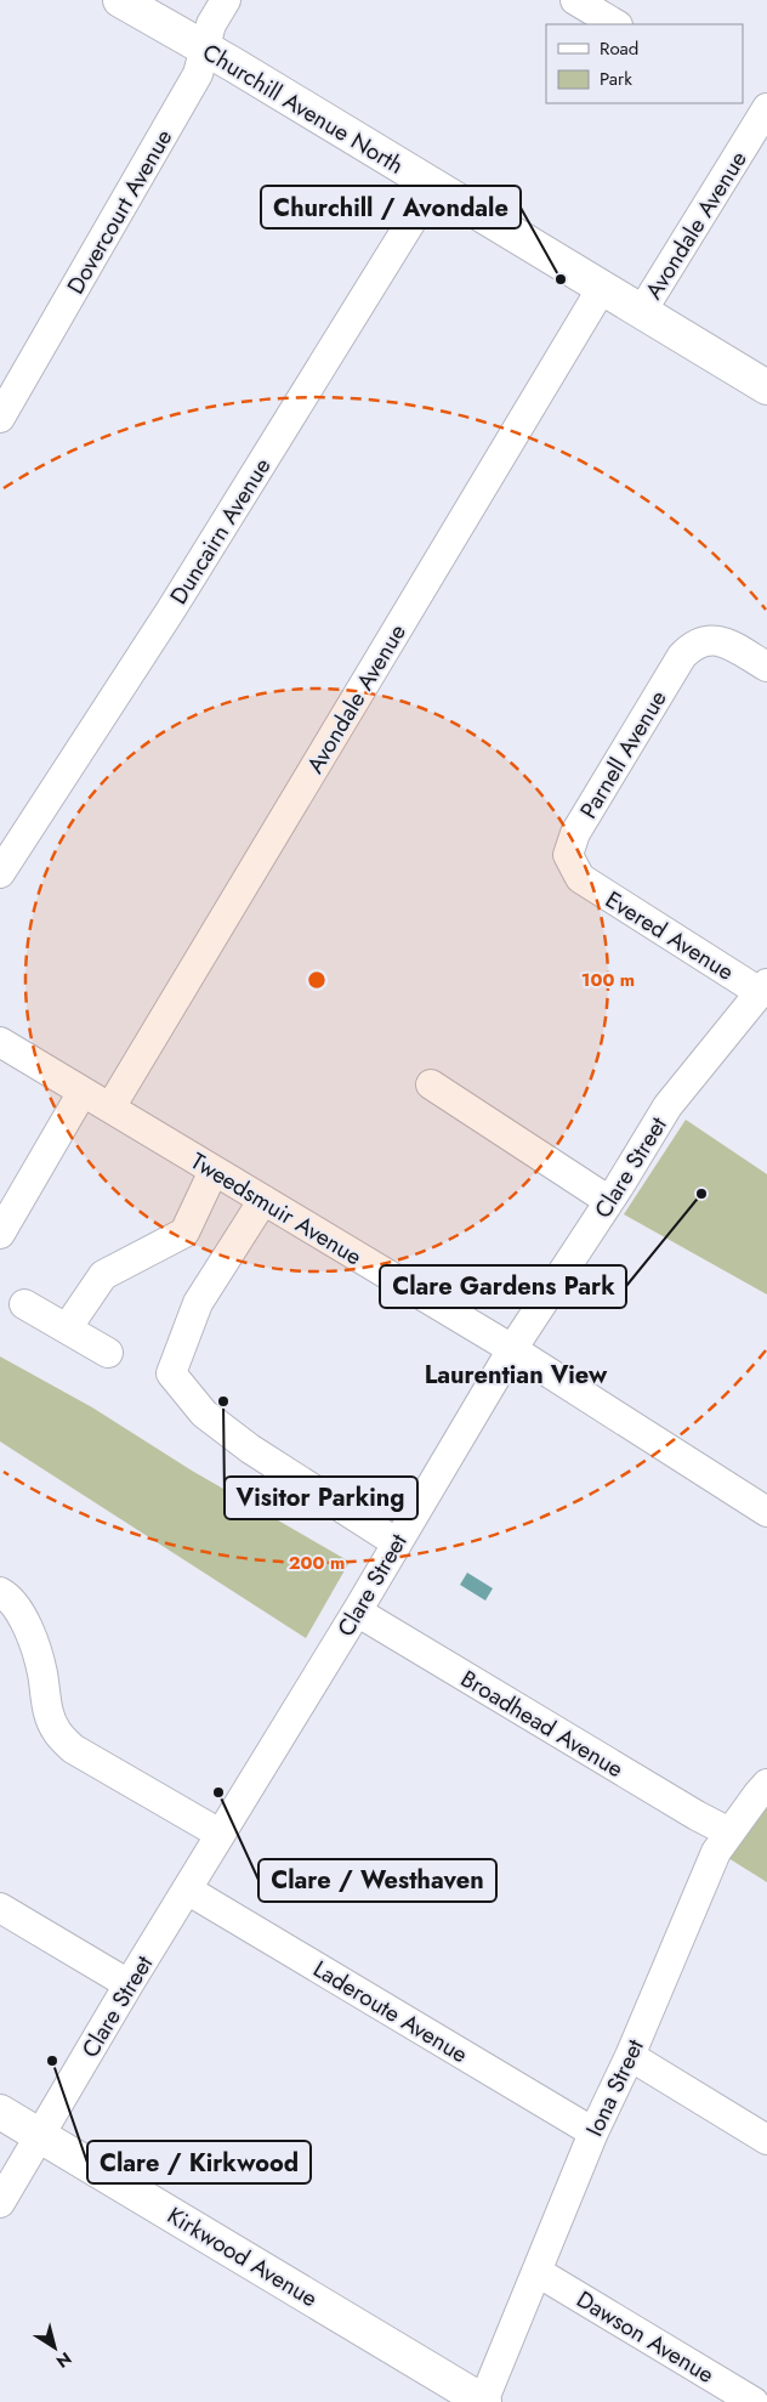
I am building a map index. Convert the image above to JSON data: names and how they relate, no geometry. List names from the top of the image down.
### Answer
{
  "streets": {
    "main road": ["Churchill Avenue North", "Kirkwood Avenue"],
    "street": [
      "Dovercourt Avenue",
      "Avondale Avenue",
      "Duncairn Avenue",
      "Parnell Avenue",
      "Evered Avenue",
      "Clare Street",
      "Tweedsmuir Avenue",
      "Broadhead Avenue",
      "Laderoute Avenue",
      "Iona Street",
      "Dawson Avenue"
    ]
  },
  "crossings": [
    ["Churchill Avenue North", "Dovercourt Avenue"],
    ["Churchill Avenue North", "Avondale Avenue"],
    ["Churchill Avenue North", "Duncairn Avenue"],
    ["Avondale Avenue", "Tweedsmuir Avenue"],
    ["Parnell Avenue", "Evered Avenue"],
    ["Evered Avenue", "Clare Street"],
    ["Clare Street", "Tweedsmuir Avenue"],
    ["Clare Street", "Broadhead Avenue"],
    ["Clare Street", "Laderoute Avenue"],
    ["Clare Street", "Kirkwood Avenue"],
    ["Broadhead Avenue", "Iona Street"],
    ["Laderoute Avenue", "Iona Street"],
    ["Iona Street", "Kirkwood Avenue"],
    ["Iona Street", "Dawson Avenue"]
  ],
  "districts": ["Laurentian View"],
  "places": [
    "Churchill / Avondale",
    "Clare Gardens Park",
    "Visitor Parking",
    "Clare / Westhaven",
    "Clare / Kirkwood"
  ],
  "legend": ["Road", "Park"],
  "north": "bottom right",
  "rings": ["100 m", "200 m"]
}
